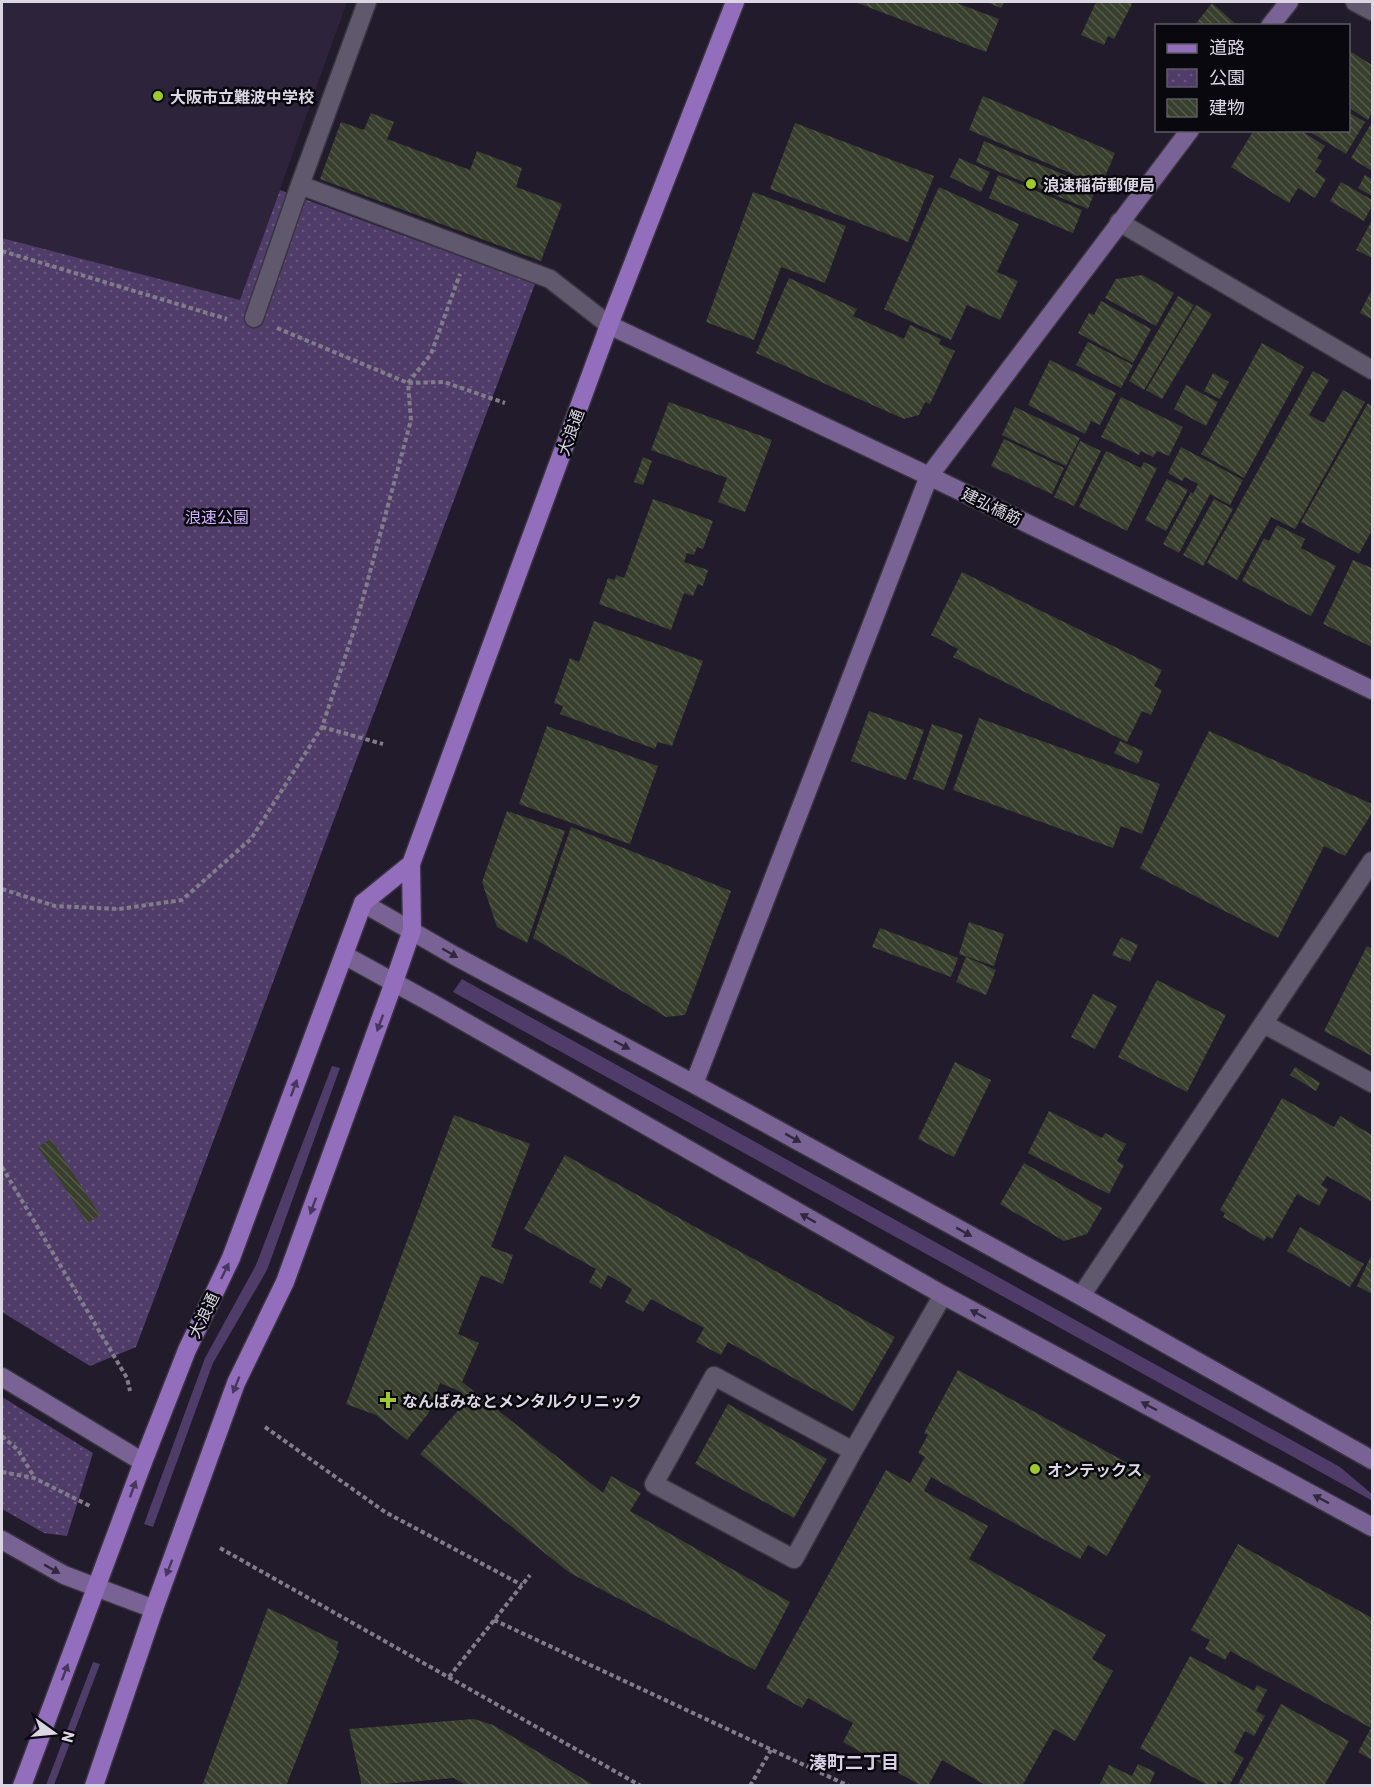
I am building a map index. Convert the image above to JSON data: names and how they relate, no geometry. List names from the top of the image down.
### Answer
{
  "streets": {
    "main road": ["大浪通"],
    "street": ["建弘橋筋"]
  },
  "crossings": [
    ["大浪通", "建弘橋筋"]
  ],
  "districts": ["湊町二丁目"],
  "parks": ["浪速公園"],
  "places": {
    "other": ["大阪市立難波中学校", "浪速稲荷郵便局", "オンテックス"],
    "health": ["なんばみなとメンタルクリニック"]
  },
  "legend": ["道路", "公園", "建物"],
  "north": "right"
}
